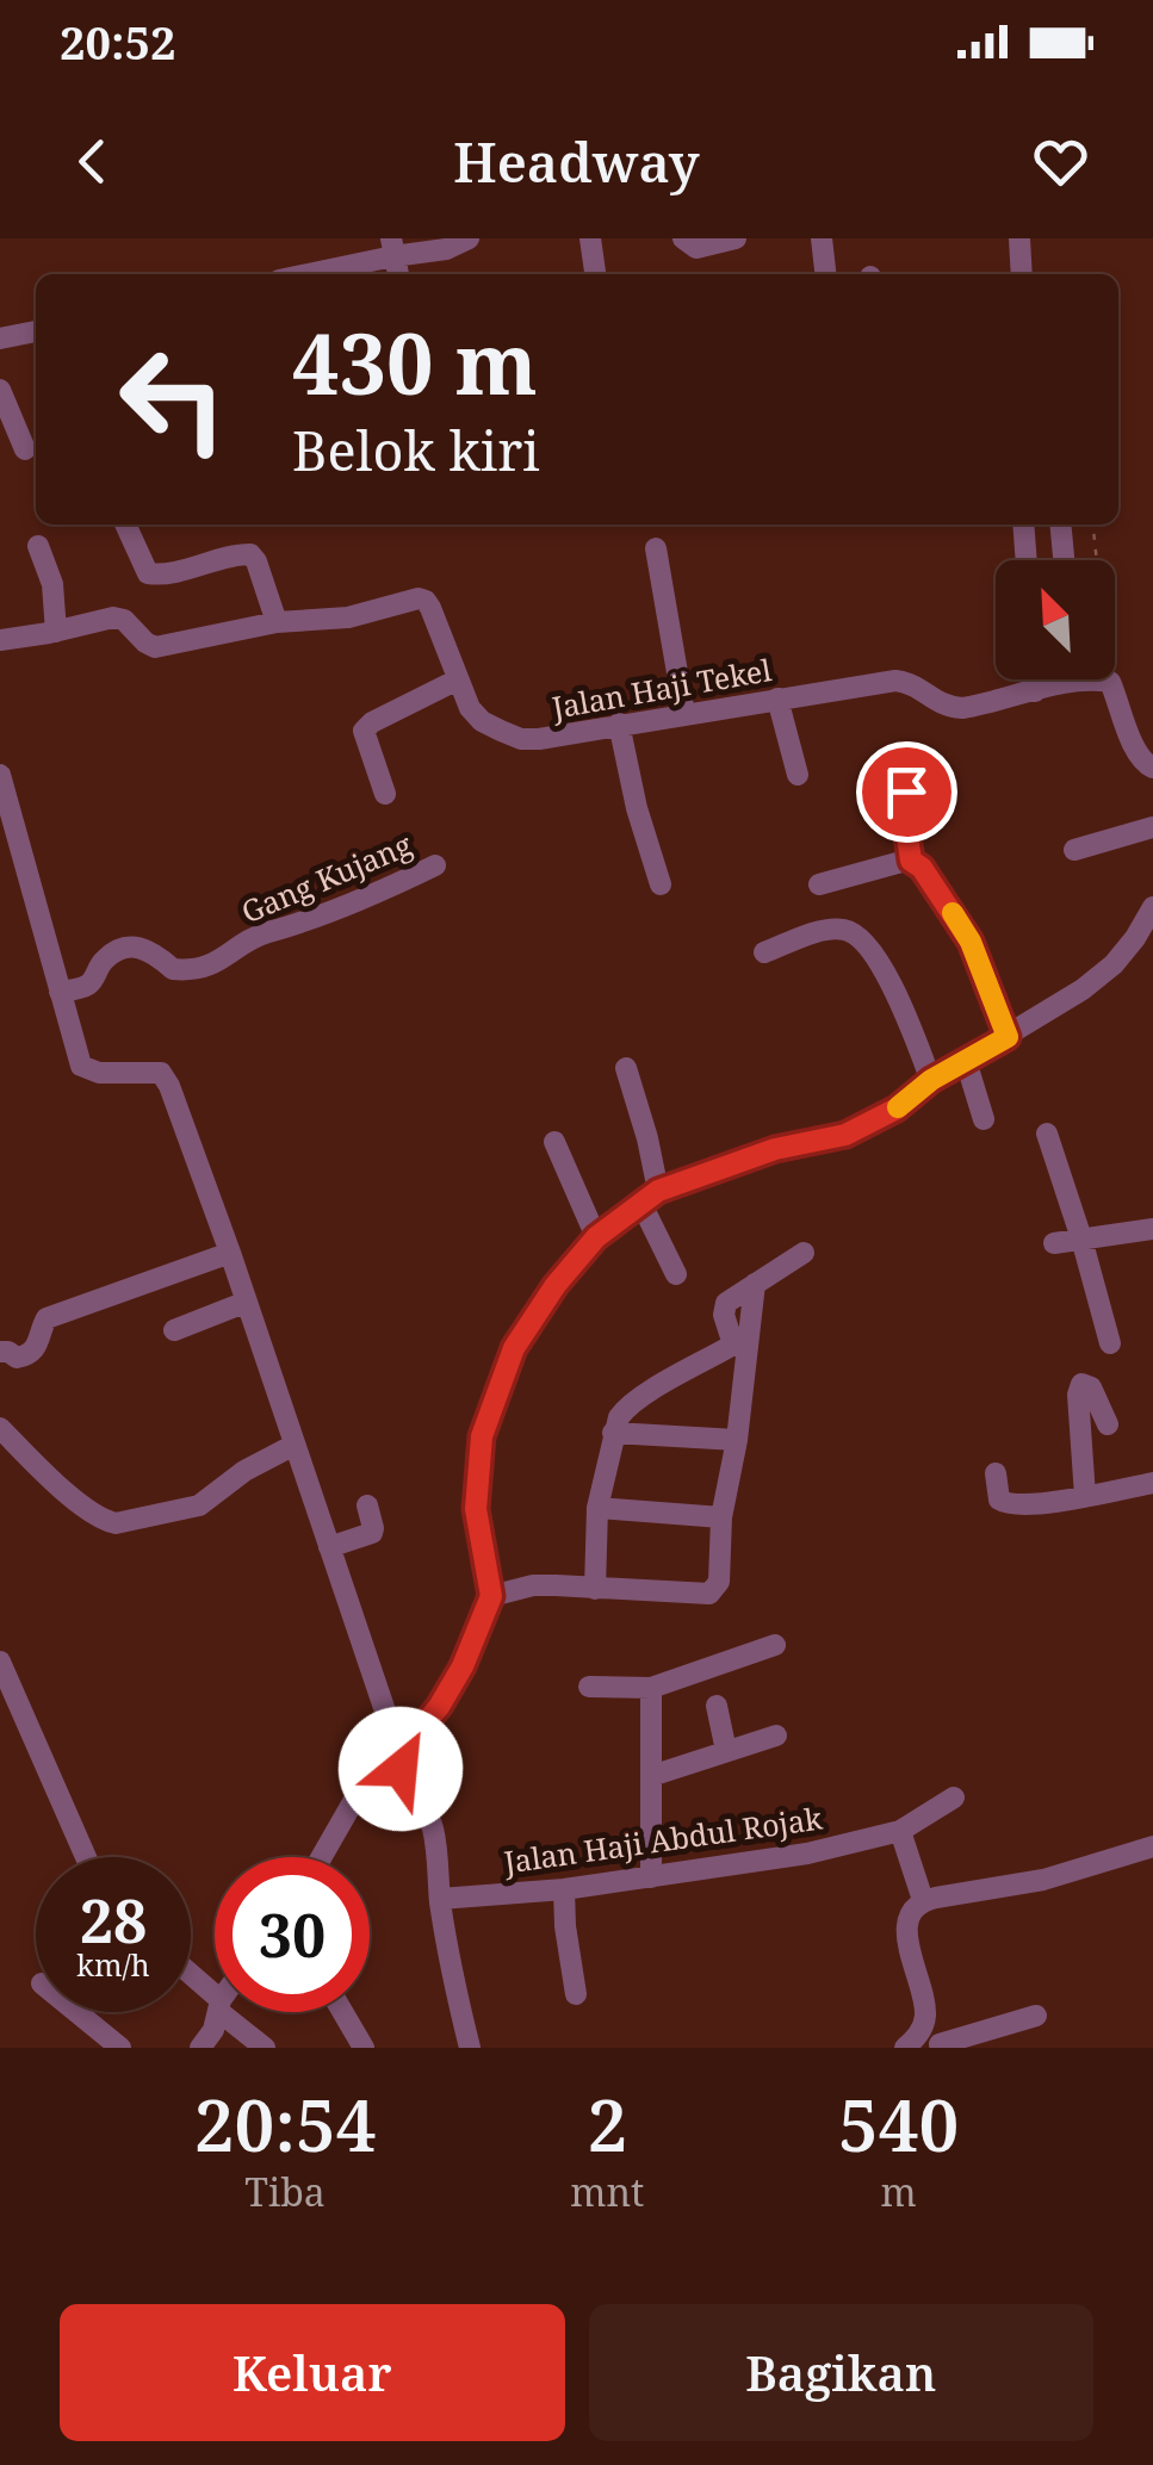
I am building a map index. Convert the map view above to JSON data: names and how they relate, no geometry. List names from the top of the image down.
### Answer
{
  "streets": {
    "street": ["Jalan Haji Tekel", "Gang Kujang", "Jalan Haji Abdul Rojak"]
  },
  "north": "top left",
  "page": {
    "status": "20:52",
    "header": "Headway",
    "turn": ["430 m", "Belok kiri"],
    "speed": "28 km/h",
    "limit": "30",
    "eta": [
      "20:54",
      "Tiba",
      "2",
      "mnt",
      "540",
      "m"
    ],
    "buttons": ["Keluar", "Bagikan"]
  }
}
